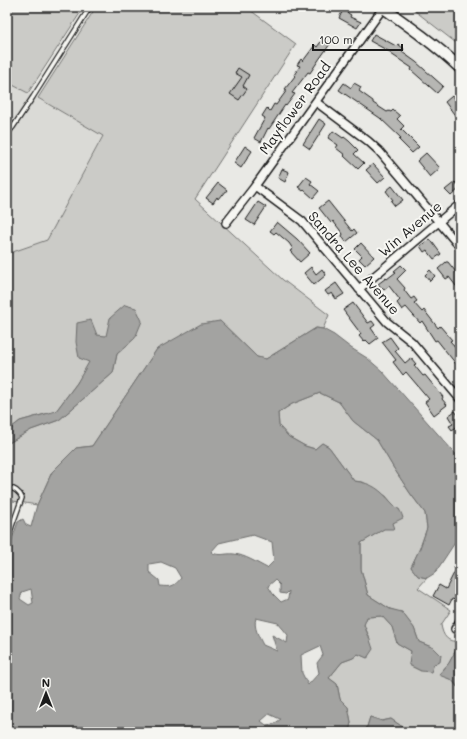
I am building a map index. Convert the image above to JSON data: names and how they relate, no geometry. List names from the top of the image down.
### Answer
{
  "streets": {
    "street": ["Mayflower Road", "Win Avenue", "Sandra Lee Avenue"]
  },
  "crossings": [
    ["Mayflower Road", "Sandra Lee Avenue"],
    ["Win Avenue", "Sandra Lee Avenue"]
  ],
  "scale_bar": "100 m",
  "north": "top"
}
